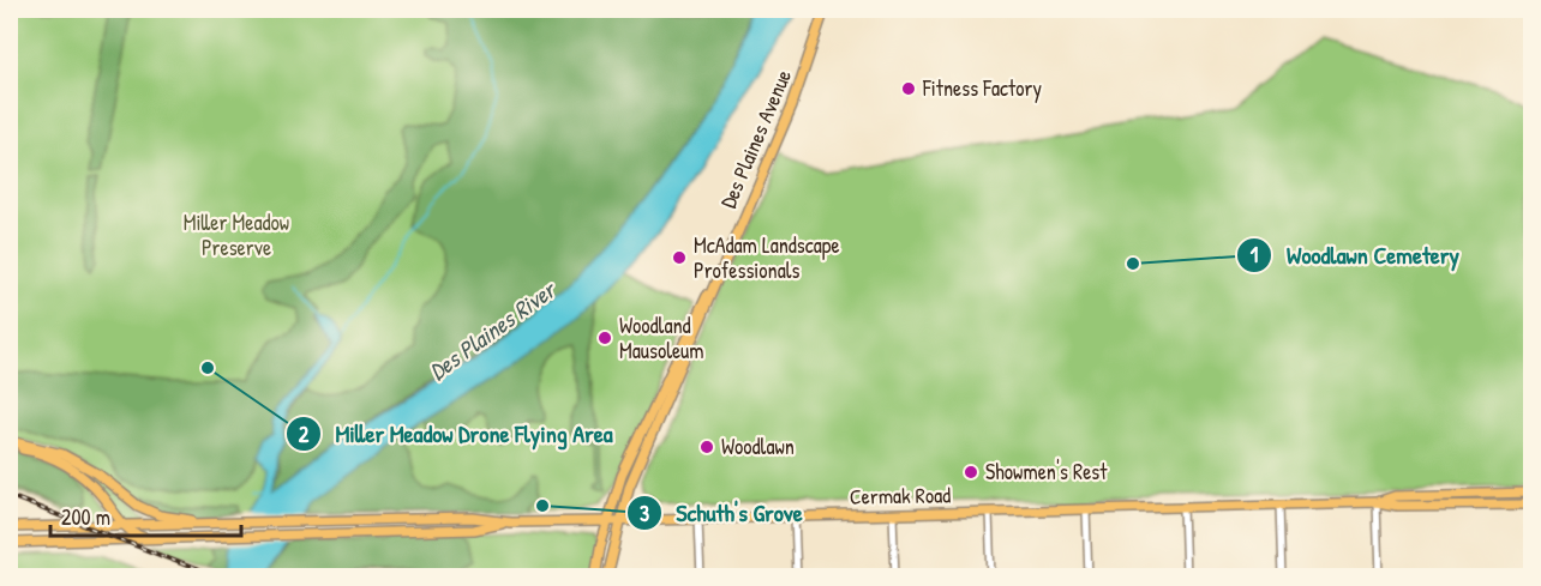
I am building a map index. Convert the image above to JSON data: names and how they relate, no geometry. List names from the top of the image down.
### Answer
{
  "streets": {
    "main road": ["Des Plaines Avenue", "Cermak Road"]
  },
  "crossings": [
    ["Des Plaines Avenue", "Cermak Road"]
  ],
  "water": ["Des Plaines River"],
  "parks": ["Miller Meadow Preserve"],
  "places": [
    "Fitness Factory",
    "McAdam Landscape Professionals",
    "Woodlawn Cemetery",
    "Woodland Mausoleum",
    "Miller Meadow Drone Flying Area",
    "Woodlawn",
    "Showmen's Rest",
    "Schuth's Grove"
  ],
  "scale_bar": "200 m"
}
